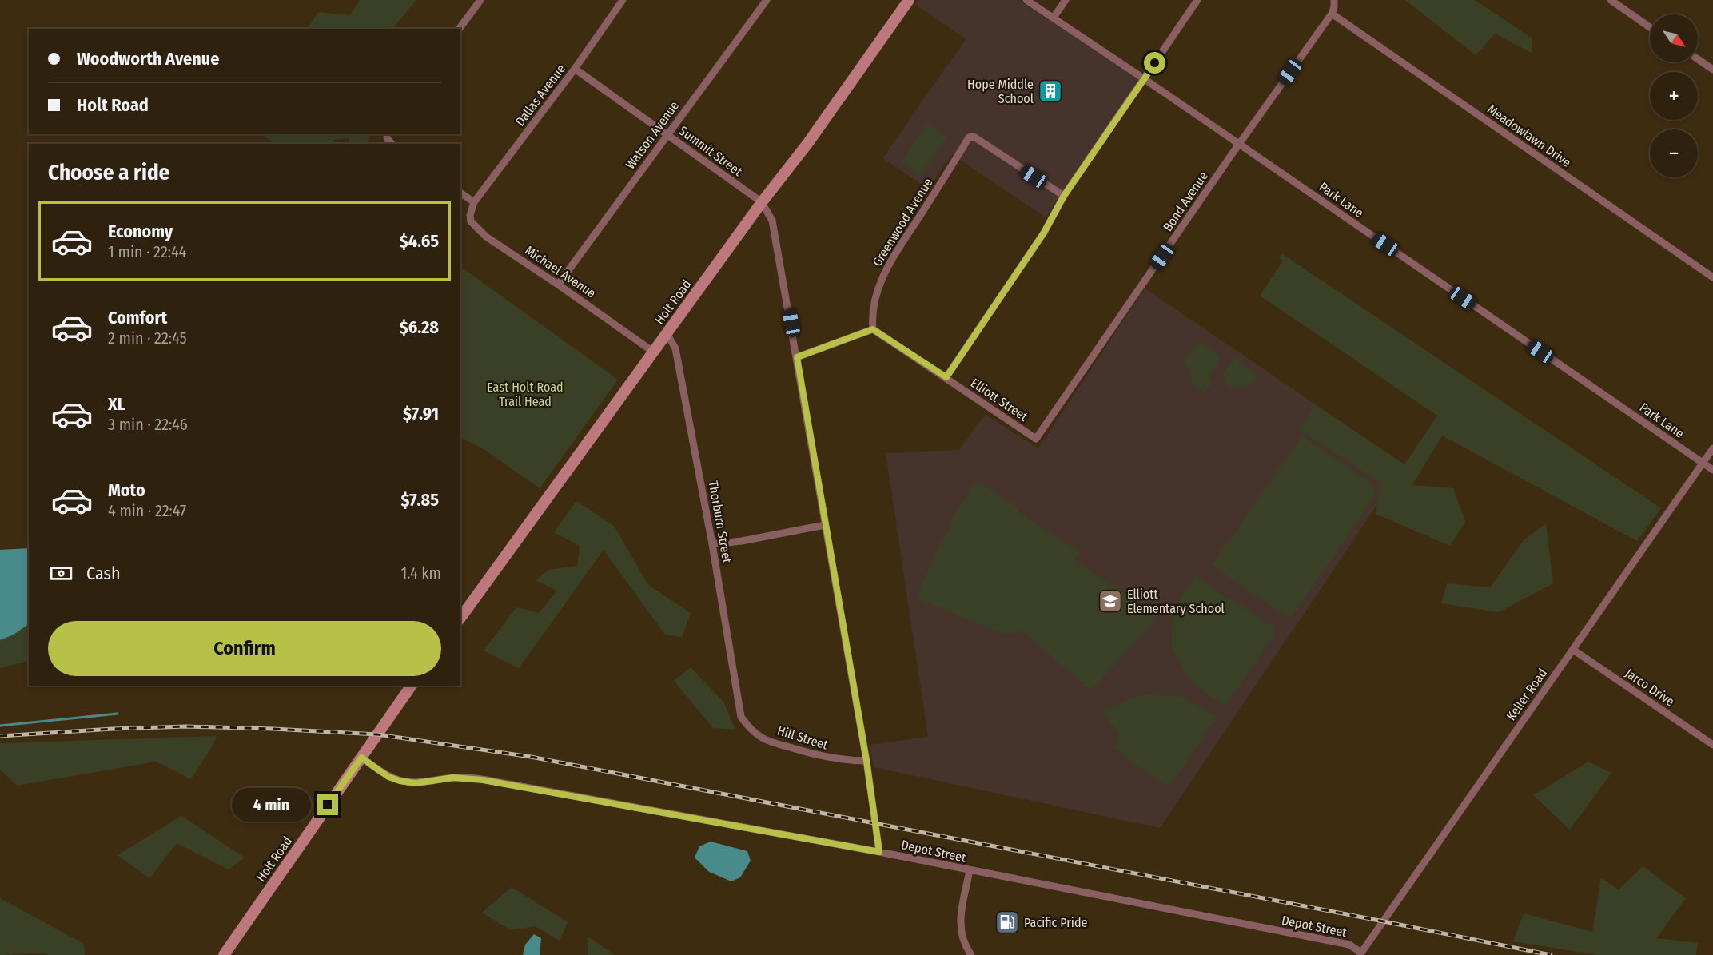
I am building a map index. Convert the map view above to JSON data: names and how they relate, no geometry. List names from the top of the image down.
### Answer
{
  "streets": {
    "main road": ["Holt Road"],
    "street": [
      "Dallas Avenue",
      "Watson Avenue",
      "Meadowlawn Drive",
      "Summit Street",
      "Park Lane",
      "Bond Avenue",
      "Greenwood Avenue",
      "Michael Avenue",
      "Elliott Street",
      "Thorburn Street",
      "Jarco Drive",
      "Keller Road",
      "Hill Street",
      "Depot Street"
    ]
  },
  "crossings": [
    ["Dallas Avenue", "Summit Street"],
    ["Dallas Avenue", "Michael Avenue"],
    ["Watson Avenue", "Summit Street"],
    ["Watson Avenue", "Michael Avenue"],
    ["Meadowlawn Drive", "Bond Avenue"],
    ["Summit Street", "Holt Road"],
    ["Park Lane", "Bond Avenue"],
    ["Park Lane", "Keller Road"],
    ["Bond Avenue", "Elliott Street"],
    ["Greenwood Avenue", "Elliott Street"],
    ["Michael Avenue", "Holt Road"],
    ["Holt Road", "Thorburn Street"],
    ["Holt Road", "Depot Street"],
    ["Thorburn Street", "Hill Street"],
    ["Jarco Drive", "Keller Road"],
    ["Keller Road", "Depot Street"]
  ],
  "parks": ["East Holt Road Trail Head"],
  "places": {
    "building": ["Hope Middle School"],
    "school or university": ["Elliott Elementary School"],
    "fuel station": ["Pacific Pride"]
  },
  "north": "bottom right",
  "page": {
    "map_buttons": ["+", "−"],
    "banner": ["Woodworth Avenue", "Holt Road"],
    "heading": "Choose a ride",
    "list": [
      {
        "name": "Economy",
        "note": "1 min · 22:44",
        "value": "$4.65"
      },
      {
        "name": "Comfort",
        "note": "2 min · 22:45",
        "value": "$6.28"
      },
      {
        "name": "XL",
        "note": "3 min · 22:46",
        "value": "$7.91"
      },
      {
        "name": "Moto",
        "note": "4 min · 22:47",
        "value": "$7.85"
      }
    ],
    "pay": ["Cash", "1.4 km"],
    "buttons": "Confirm",
    "bubble": "4 min"
  }
}
